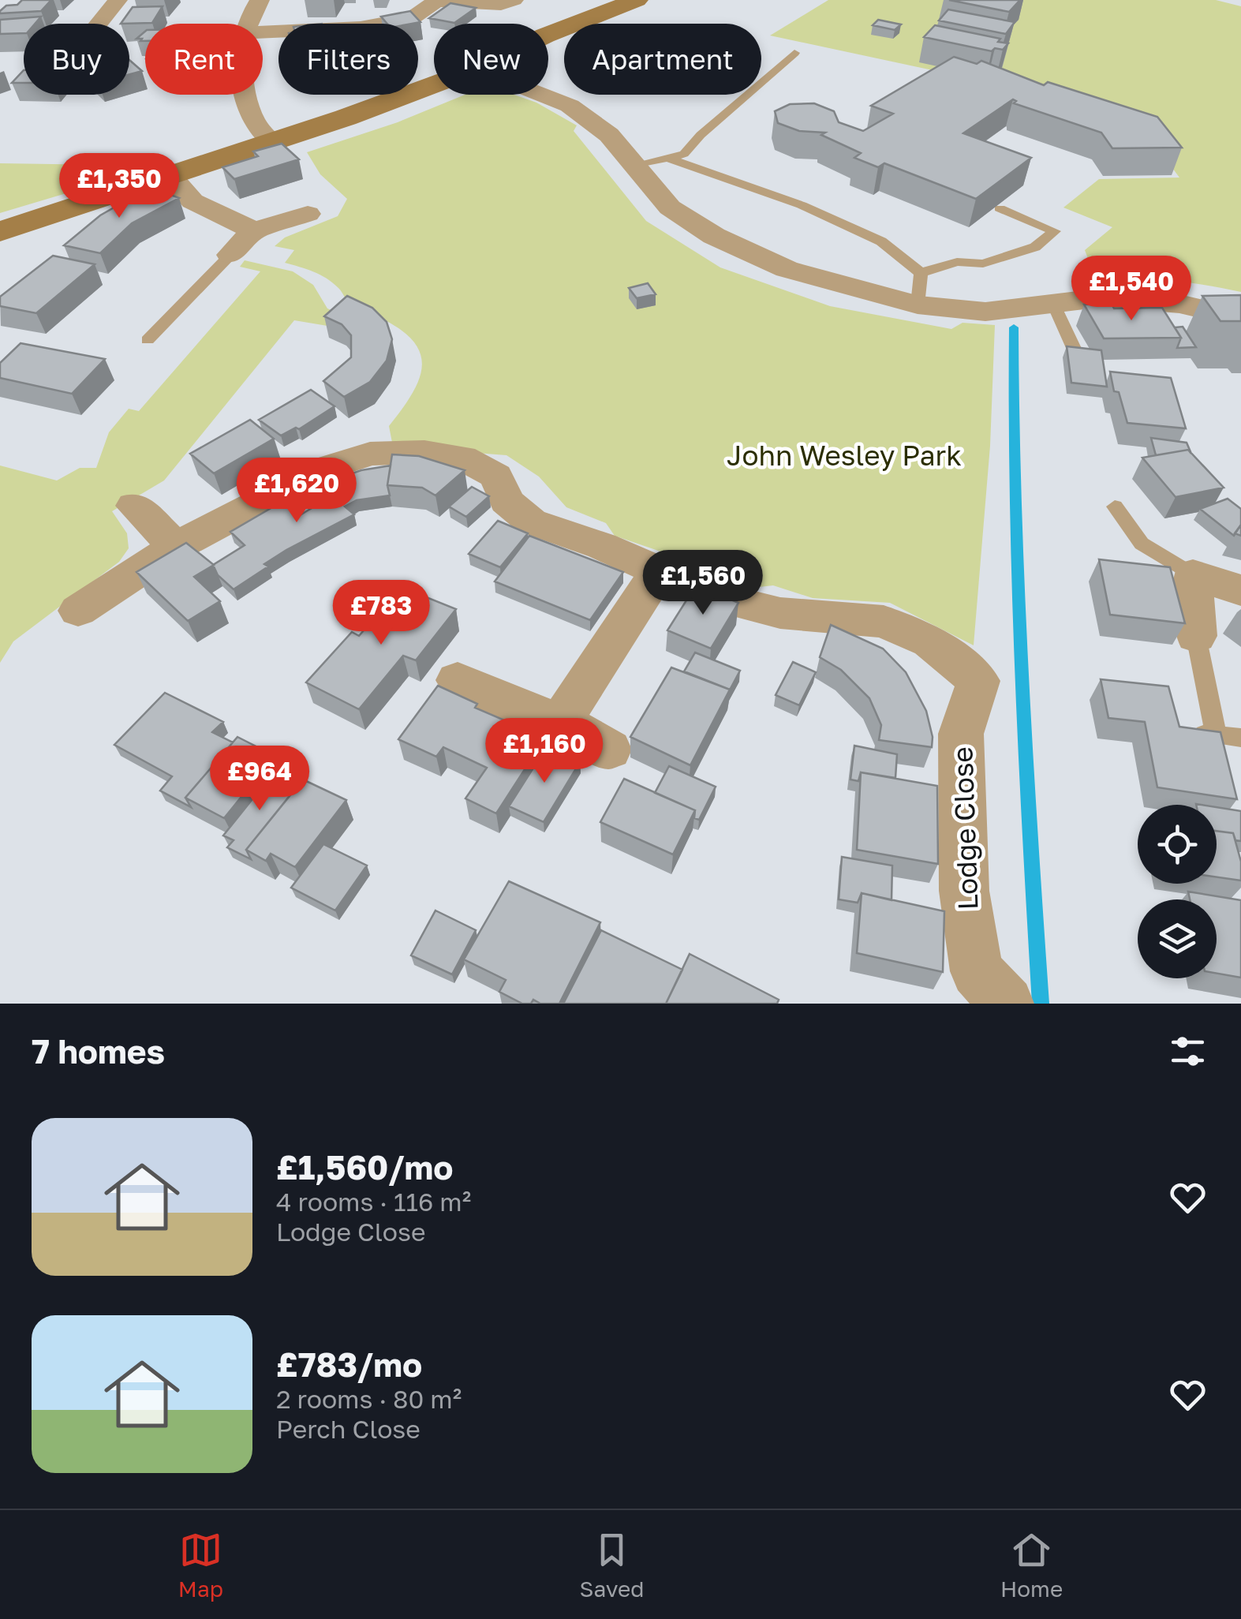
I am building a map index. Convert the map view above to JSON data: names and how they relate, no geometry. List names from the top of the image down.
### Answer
{
  "streets": {
    "street": ["Lodge Close"]
  },
  "parks": ["John Wesley Park"],
  "page": {
    "chip": [
      "Buy",
      "Rent",
      "Filters",
      "New",
      "Apartment"
    ],
    "price": [
      "£1,350",
      "£1,540",
      "£1,620",
      "£1,560",
      "£783",
      "£1,160",
      "£964"
    ],
    "heading": "7 homes",
    "list": [
      {
        "name": "£1,560/mo",
        "note": "4 rooms · 116 m² · Lodge Close"
      },
      {
        "name": "£783/mo",
        "note": "2 rooms · 80 m² · Perch Close"
      }
    ],
    "tabs": ["Map", "Saved", "Home"]
  }
}
